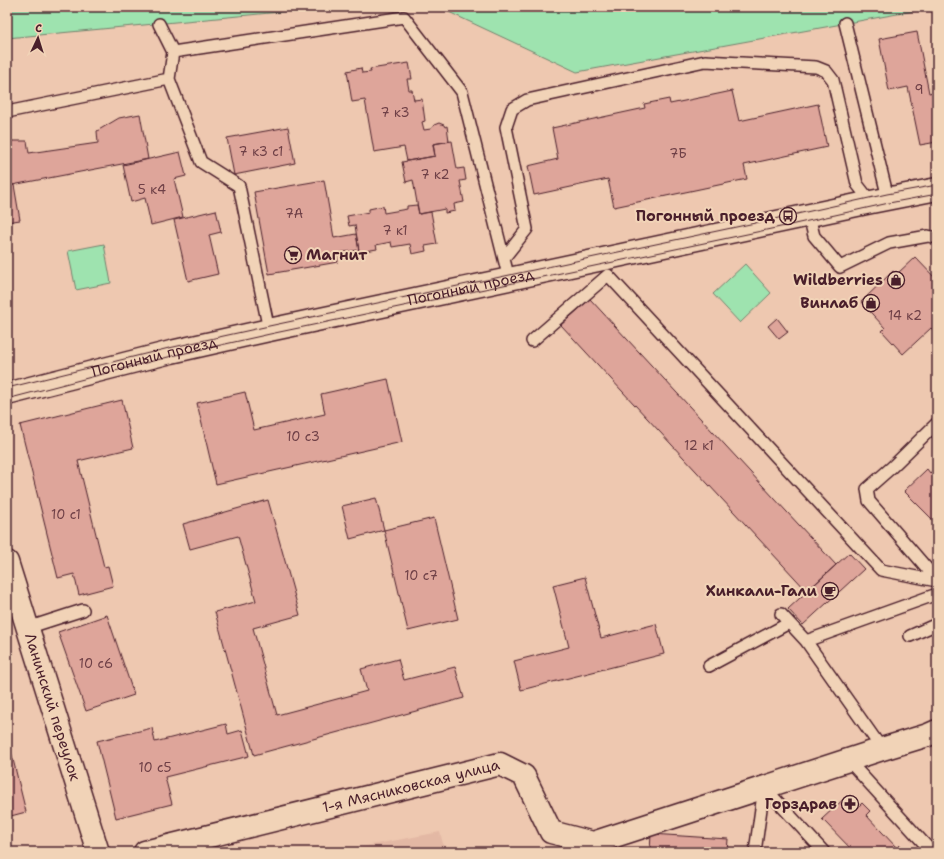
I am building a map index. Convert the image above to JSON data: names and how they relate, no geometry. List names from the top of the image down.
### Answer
{
  "streets": {
    "street": ["Погонный проезд", "Ланинский переулок", "1-я Мясниковская улица"]
  },
  "places": {
    "bus stop": ["Погонный проезд"],
    "supermarket": ["Магнит"],
    "shop": ["Wildberries", "Винлаб"],
    "cafe": ["Хинкали-Гали"],
    "pharmacy": ["Горздрав"]
  },
  "house_numbers": [
    "9",
    "7 к3",
    "7 к3 с1",
    "7Б",
    "7 к2",
    "5 к4",
    "7А",
    "7 к1",
    "14 к2",
    "10 с3",
    "12 к1",
    "10 с1",
    "10 c7",
    "10 с6",
    "10 с5"
  ],
  "north": "top"
}
